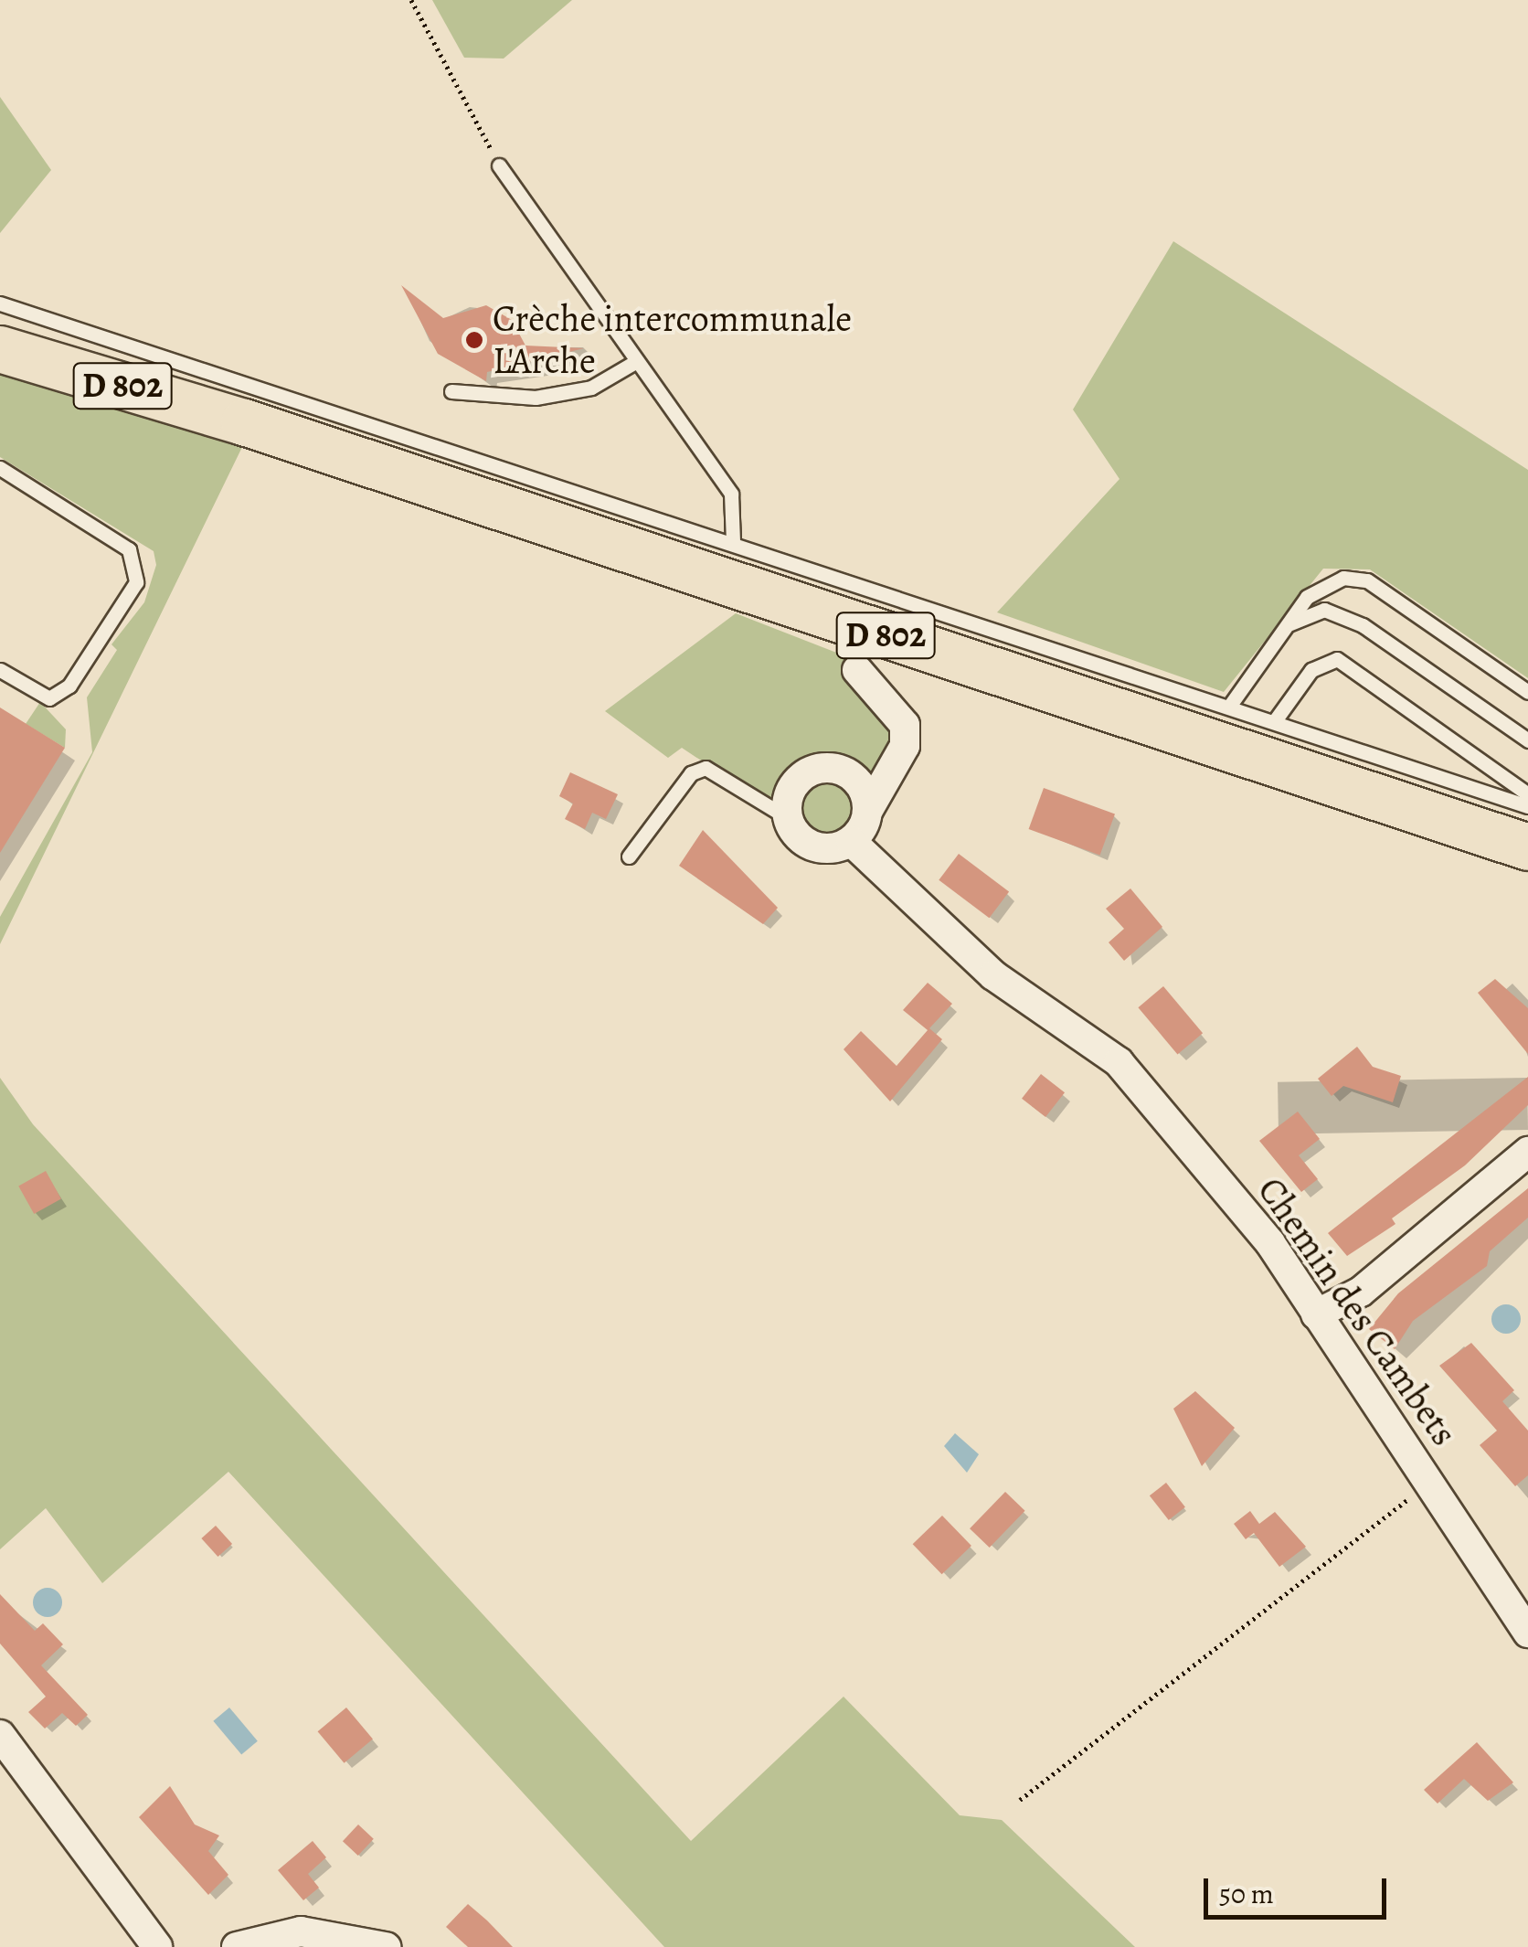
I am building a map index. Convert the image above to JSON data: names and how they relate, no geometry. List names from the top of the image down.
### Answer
{
  "streets": {
    "main road": ["D 802"],
    "street": ["Chemin des Cambets"]
  },
  "places": ["Crèche intercommunale L'Arche"],
  "scale_bar": "50 m"
}
